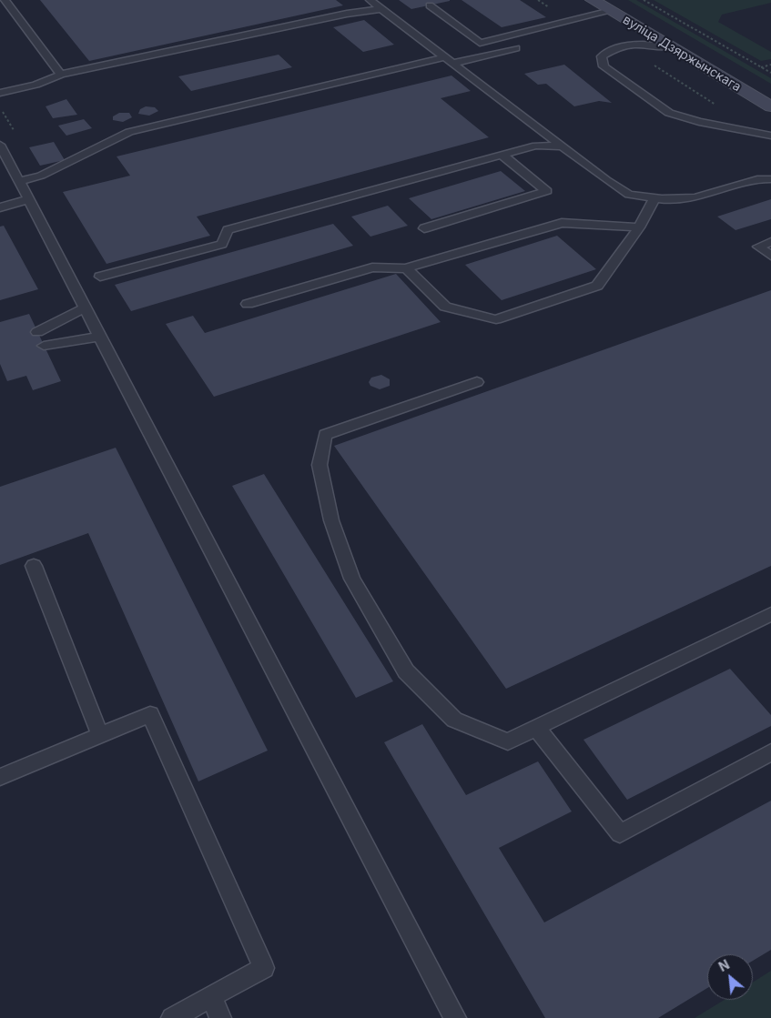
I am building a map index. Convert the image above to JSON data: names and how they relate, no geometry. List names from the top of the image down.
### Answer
{
  "streets": {
    "main road": ["вуліца Дзяржынскага"]
  },
  "north": "top left"
}
